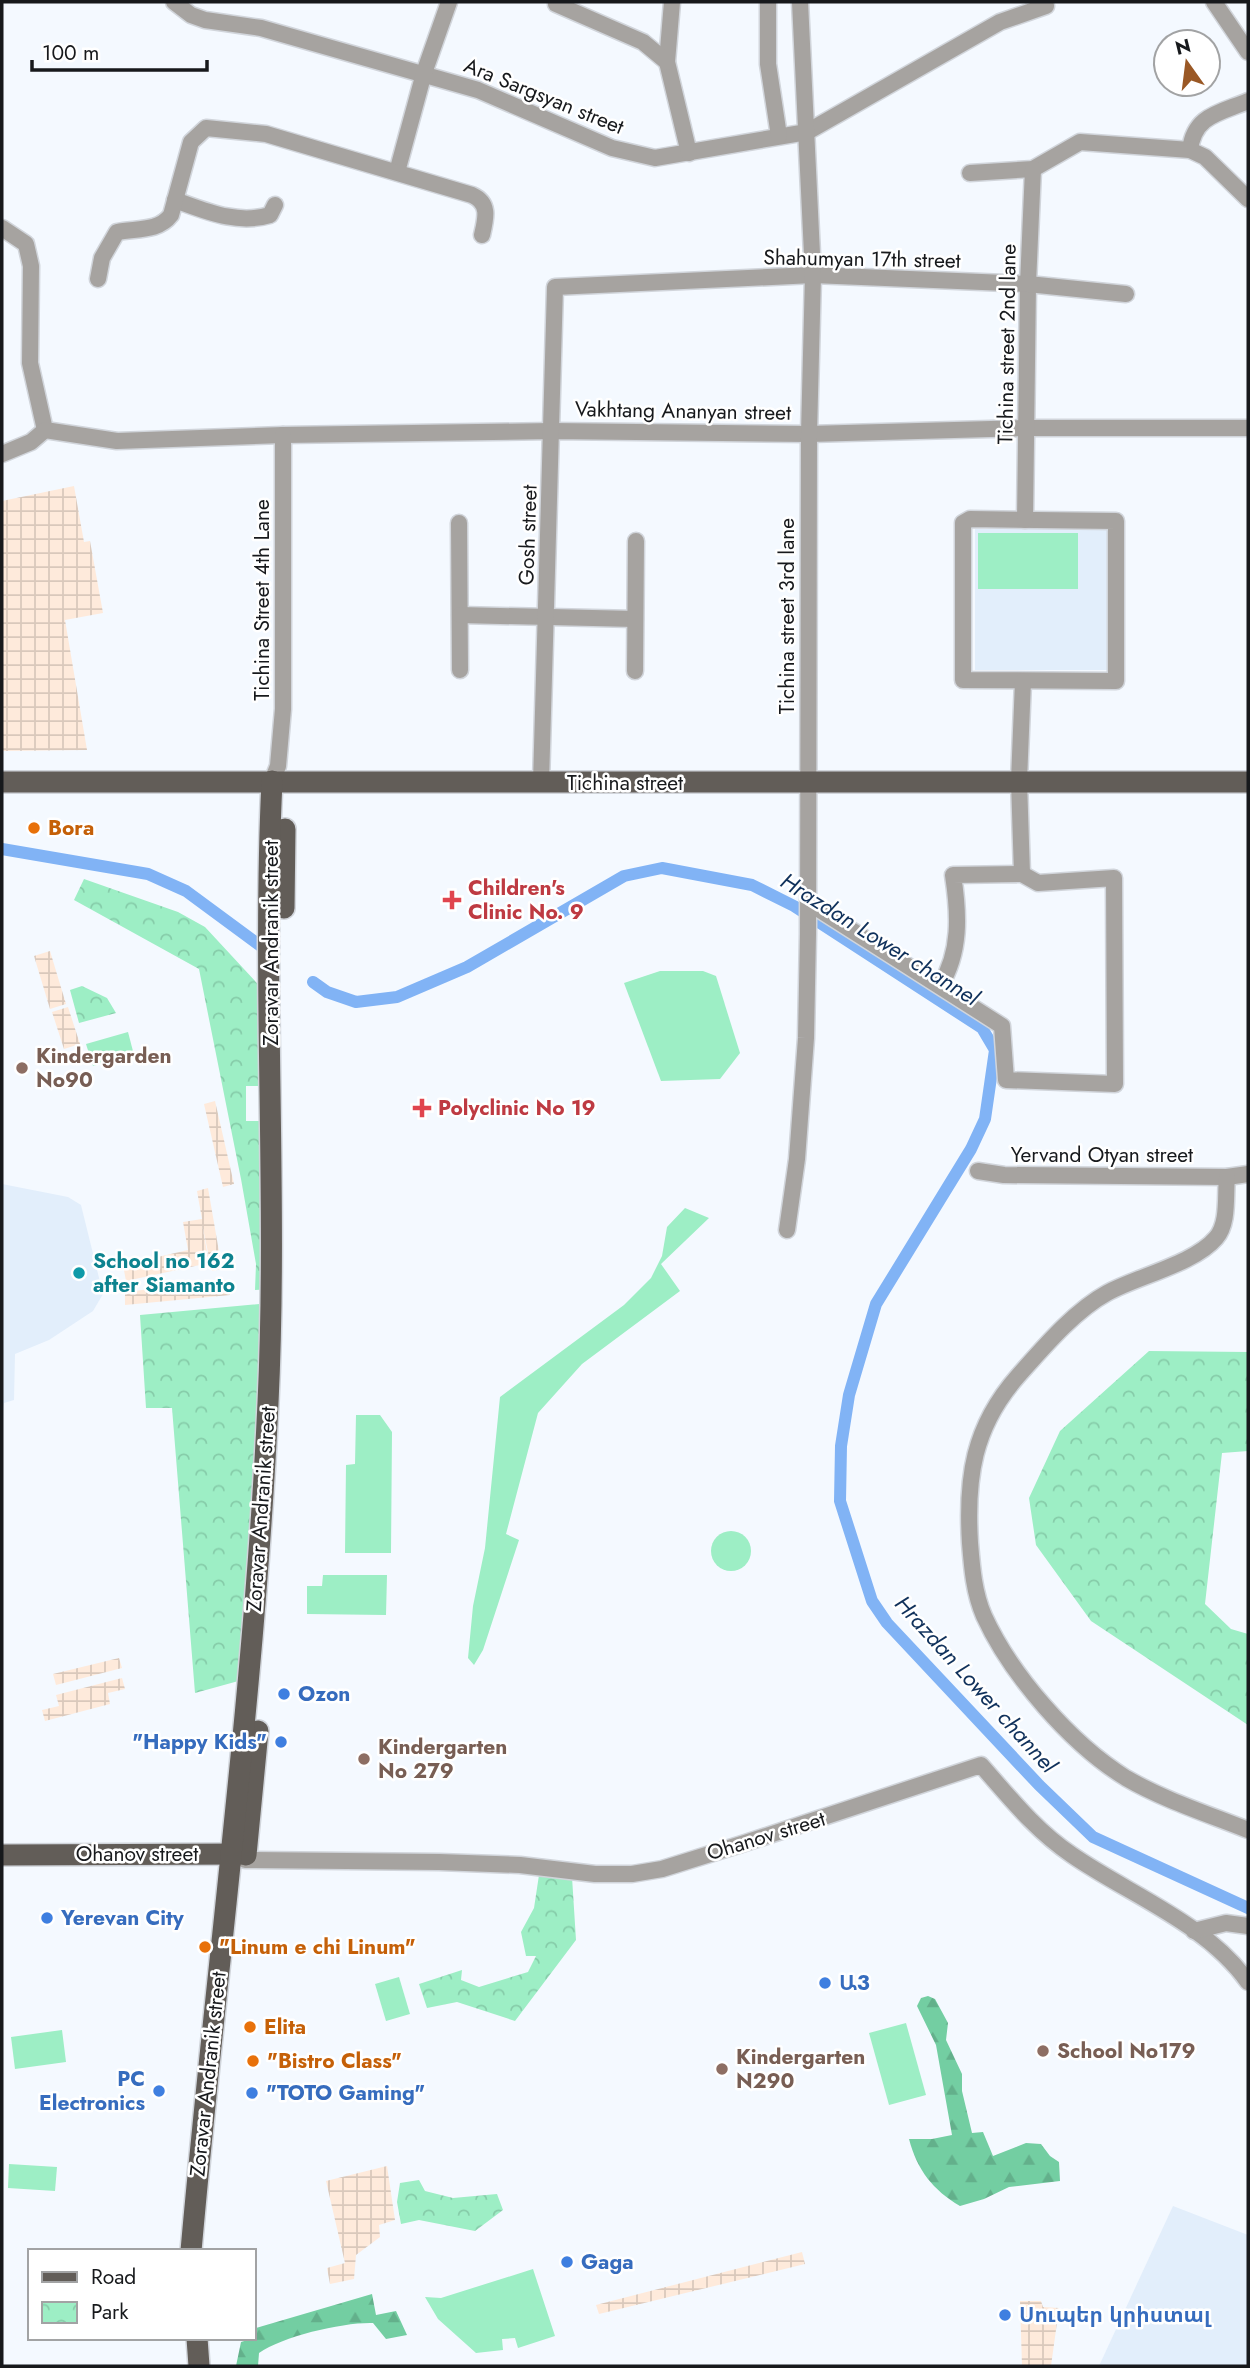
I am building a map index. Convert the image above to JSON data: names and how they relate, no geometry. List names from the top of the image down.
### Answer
{
  "streets": {
    "main road": ["Tichina street", "Zoravar Andranik street", "Ohanov street"],
    "street": [
      "Ara Sargsyan street",
      "Shahumyan 17th street",
      "Tichina street 2nd lane",
      "Vakhtang Ananyan street",
      "Gosh street",
      "Tichina Street 4th Lane",
      "Tichina street 3rd lane",
      "Yervand Otyan street"
    ]
  },
  "crossings": [
    ["Ara Sargsyan street", "Tichina street 3rd lane"],
    ["Shahumyan 17th street", "Tichina street 2nd lane"],
    ["Shahumyan 17th street", "Gosh street"],
    ["Shahumyan 17th street", "Tichina street 3rd lane"],
    ["Tichina street 2nd lane", "Vakhtang Ananyan street"],
    ["Vakhtang Ananyan street", "Gosh street"],
    ["Vakhtang Ananyan street", "Tichina Street 4th Lane"],
    ["Vakhtang Ananyan street", "Tichina street 3rd lane"],
    ["Gosh street", "Tichina street"],
    ["Tichina Street 4th Lane", "Tichina street"],
    ["Tichina Street 4th Lane", "Zoravar Andranik street"],
    ["Tichina street 3rd lane", "Tichina street"],
    ["Tichina street", "Zoravar Andranik street"],
    ["Zoravar Andranik street", "Ohanov street"]
  ],
  "water": ["Hrazdan Lower channel"],
  "places": {
    "other": [
      "Bora",
      "Kindergarden No90",
      "School no 162 after Siamanto",
      "Ozon",
      "\"Happy Kids\"",
      "Kindergarten No 279",
      "Yerevan City",
      "\"Linum e chi Linum\"",
      "Ա3",
      "Elita",
      "School No179",
      "\"Bistro Class\"",
      "Kindergarten N290",
      "PC Electronics",
      "\"TOTO Gaming\"",
      "Gaga",
      "Սուպեր կրիստալ"
    ],
    "health": ["Children's Clinic No. 9", "Polyclinic No 19"]
  },
  "legend": ["Road", "Park"],
  "scale_bar": "100 m",
  "north": "top"
}
